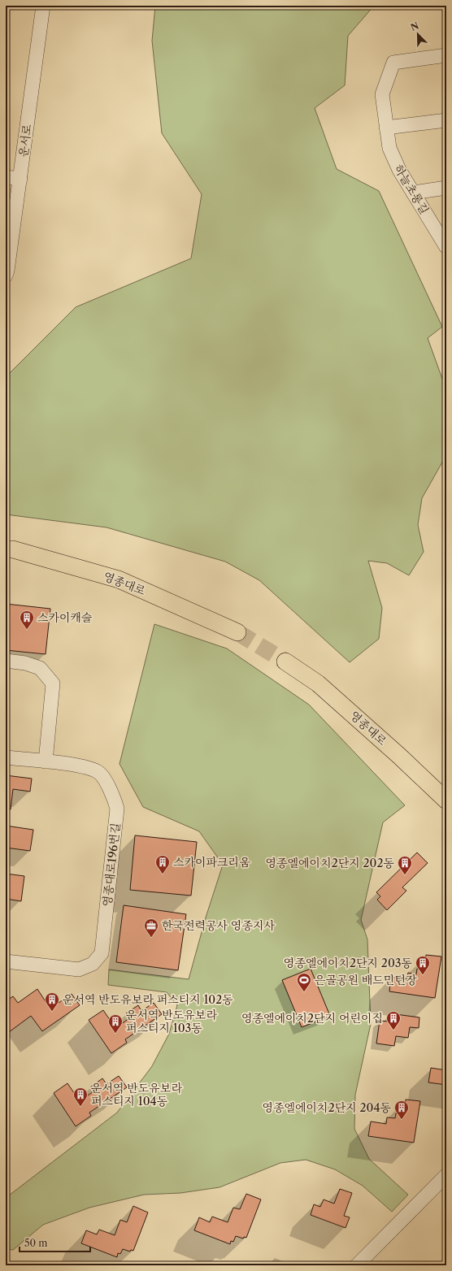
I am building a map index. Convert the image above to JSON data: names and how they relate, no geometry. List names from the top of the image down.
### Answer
{
  "streets": {
    "main road": ["영종대로"],
    "street": ["운서로", "하늘초롱길", "영종대로196번길"]
  },
  "places": {
    "building": [
      "스카이캐슬",
      "스카이파크리움",
      "영종엘에이치2단지 202동",
      "영종엘에이치2단지 203동",
      "운서역 반도유보라 퍼스티지 102동",
      "영종엘에이치2단지 어린이집",
      "운서역 반도유보라 퍼스티지 103동",
      "운서역 반도유보라 퍼스티지 104동",
      "영종엘에이치2단지 204동"
    ],
    "office": ["한국전력공사 영종지사"],
    "sports": ["은골공원 배드민턴장"]
  },
  "scale_bar": "50 m",
  "north": "top left"
}
